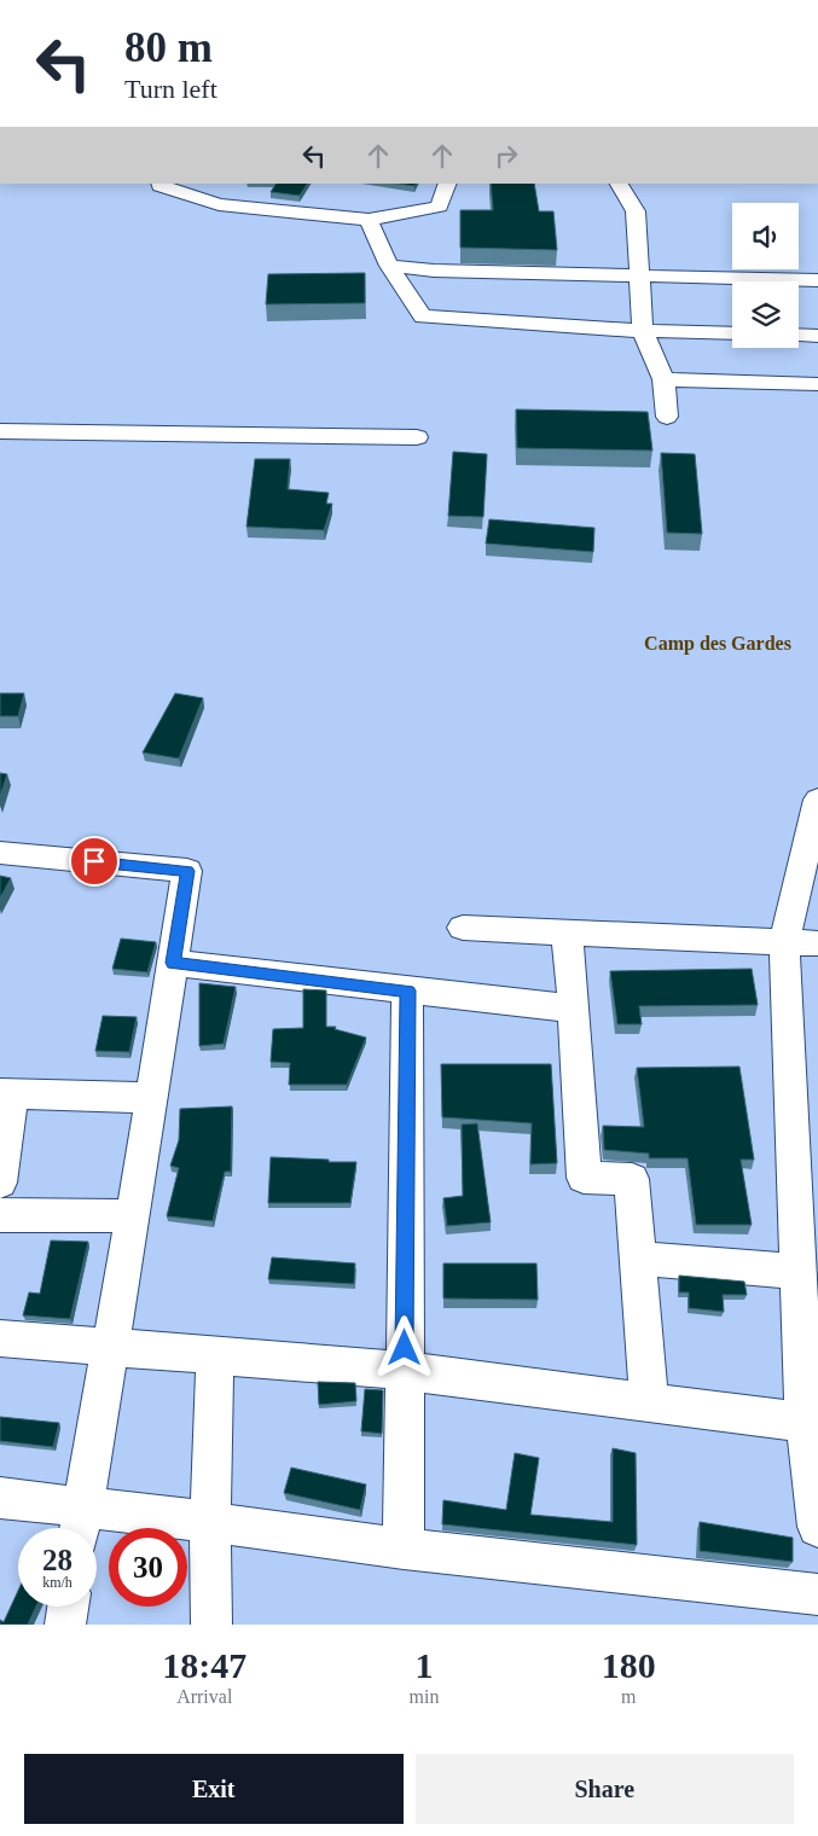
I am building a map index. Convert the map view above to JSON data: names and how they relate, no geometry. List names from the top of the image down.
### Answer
{
  "districts": ["Camp des Gardes"],
  "page": {
    "turn": ["80 m", "Turn left"],
    "speed": "28 km/h",
    "limit": "30",
    "eta": [
      "18:47",
      "Arrival",
      "1",
      "min",
      "180",
      "m"
    ],
    "buttons": ["Exit", "Share"]
  }
}
